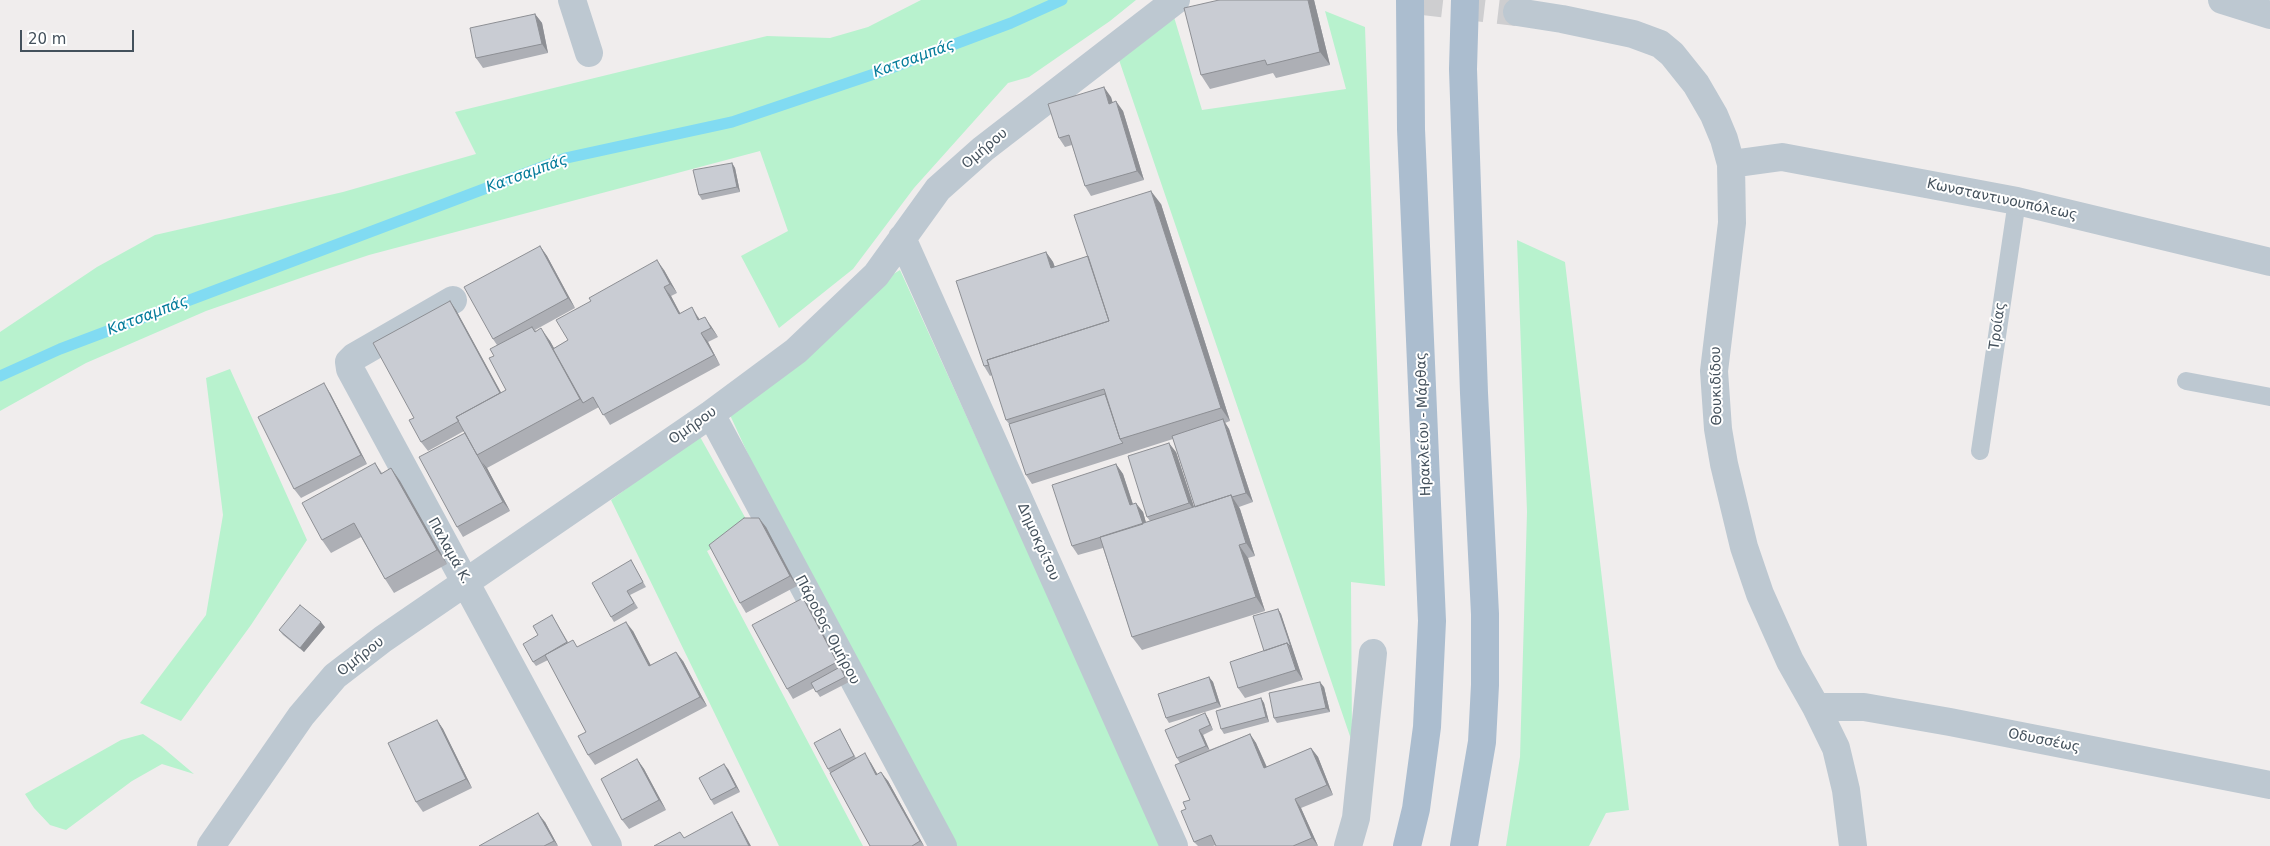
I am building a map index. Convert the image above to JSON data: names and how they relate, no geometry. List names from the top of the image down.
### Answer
{
  "streets": {
    "main road": ["Ηρακλείου - Μάρθας"],
    "street": [
      "Ομήρου",
      "Κωνσταντινουπόλεως",
      "Θουκιδίδου",
      "Δημοκρίτου",
      "Παλαμά Κ.",
      "Πάροδος Ομήρου",
      "Οδυσσέως"
    ],
    "lane": ["Τροίας"]
  },
  "crossings": [
    ["Ομήρου", "Δημοκρίτου"],
    ["Ομήρου", "Παλαμά Κ."],
    ["Ομήρου", "Πάροδος Ομήρου"],
    ["Κωνσταντινουπόλεως", "Τροίας"],
    ["Κωνσταντινουπόλεως", "Θουκιδίδου"],
    ["Θουκιδίδου", "Οδυσσέως"]
  ],
  "water": ["Κατσαμπάς"],
  "scale_bar": "20 m"
}
